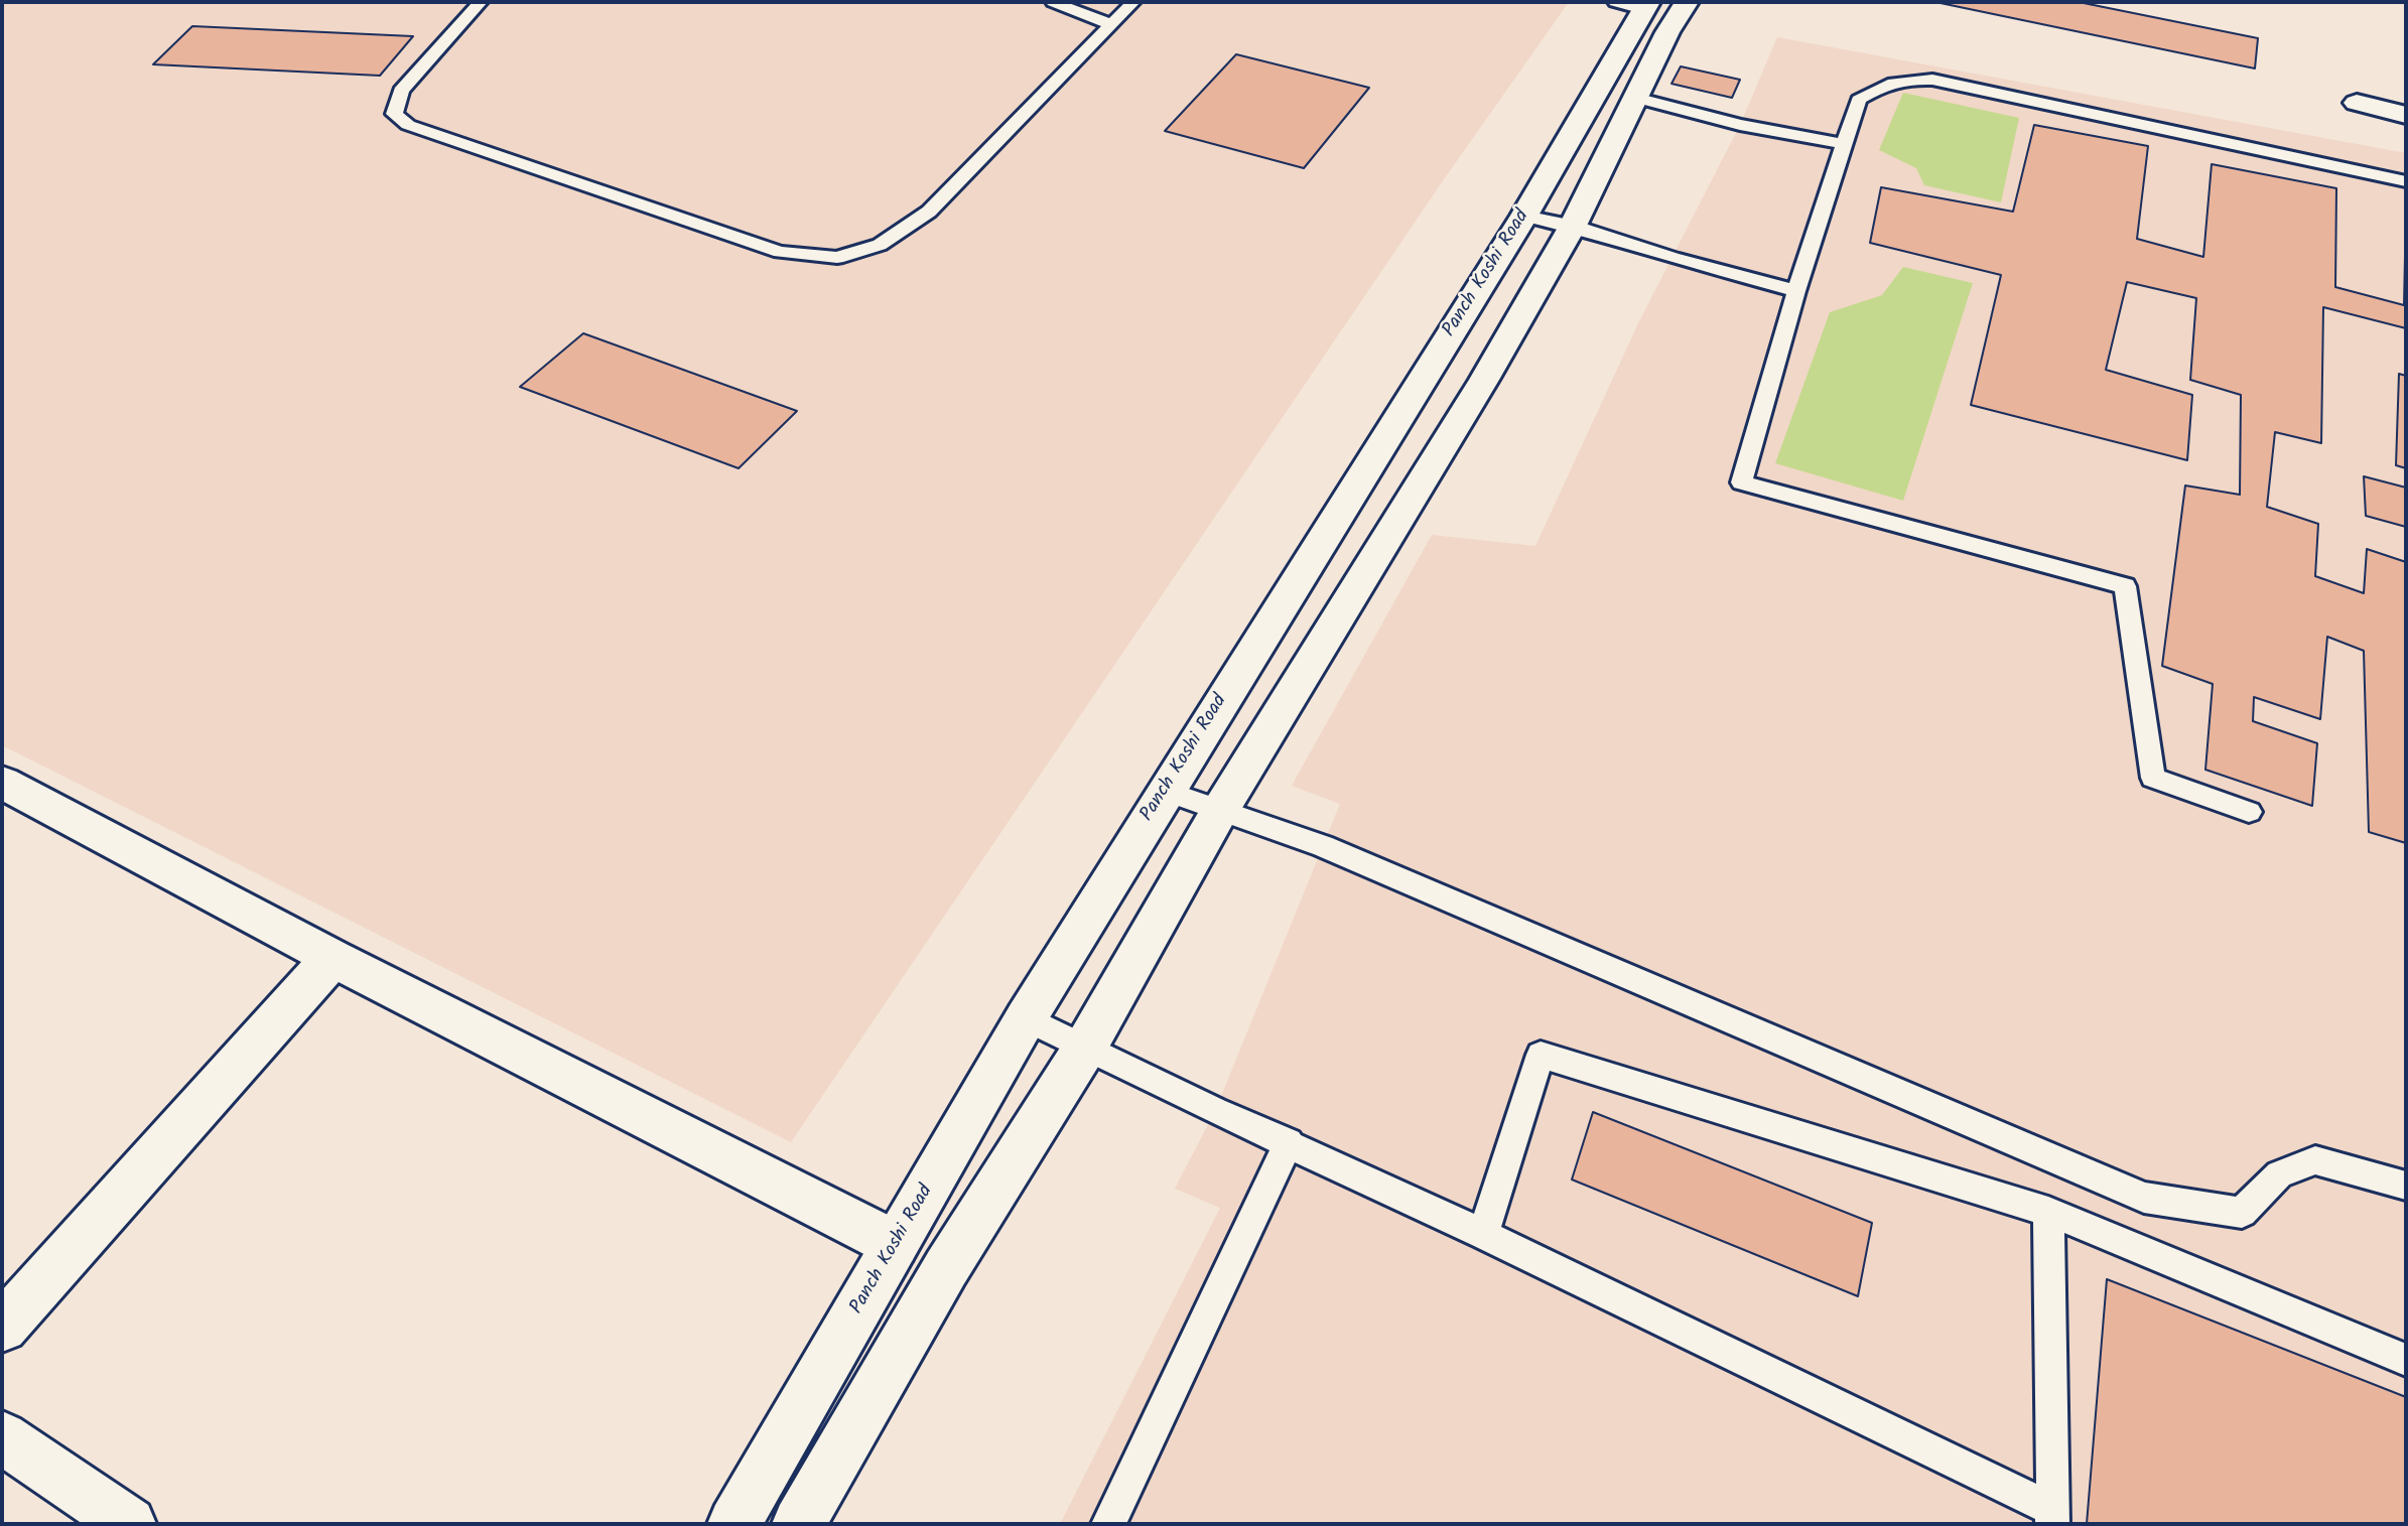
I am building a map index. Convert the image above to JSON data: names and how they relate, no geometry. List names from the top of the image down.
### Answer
{
  "streets": {
    "street": ["Panch Koshi Road"]
  }
}
